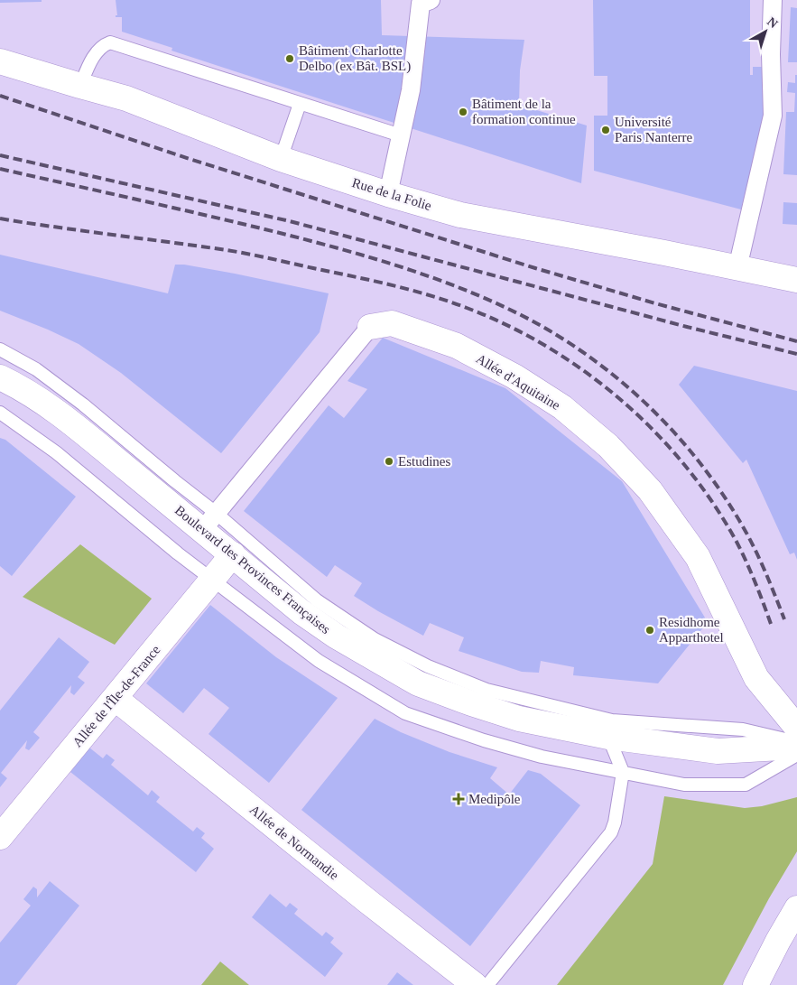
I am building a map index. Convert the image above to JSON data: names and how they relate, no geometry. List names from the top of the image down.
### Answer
{
  "streets": {
    "main road": [
      "Rue de la Folie",
      "Allée d'Aquitaine",
      "Boulevard des Provinces Françaises",
      "Allée de l'Île-de-France",
      "Allée de Normandie"
    ]
  },
  "crossings": [
    ["Allée d'Aquitaine", "Boulevard des Provinces Françaises"],
    ["Boulevard des Provinces Françaises", "Allée de l'Île-de-France"],
    ["Allée de l'Île-de-France", "Allée de Normandie"]
  ],
  "places": {
    "other": [
      "Bâtiment Charlotte Delbo (ex Bât. BSL)",
      "Bâtiment de la formation continue",
      "Université Paris Nanterre",
      "Estudines",
      "Residhome Apparthotel"
    ],
    "health": ["Medipôle"]
  },
  "north": "top right"
}
